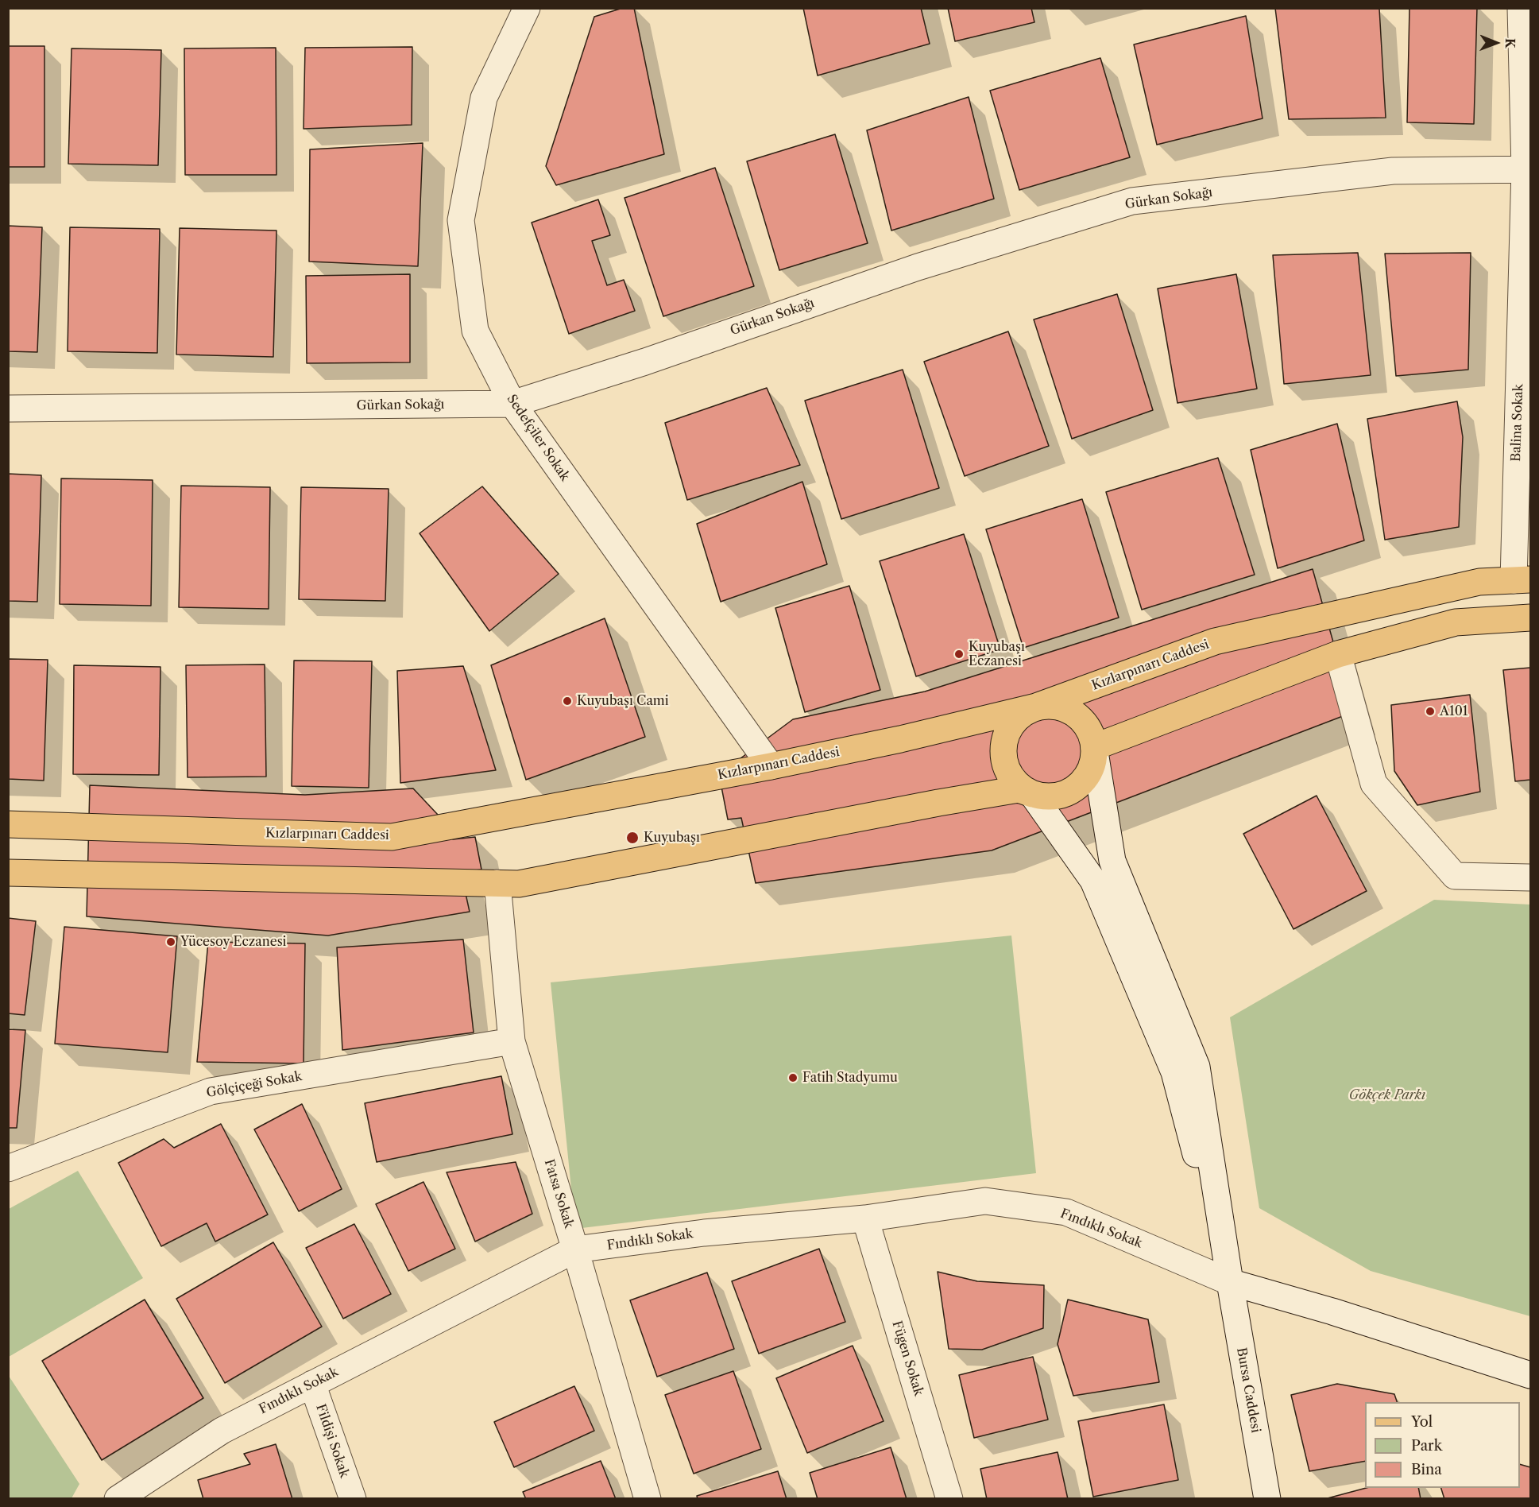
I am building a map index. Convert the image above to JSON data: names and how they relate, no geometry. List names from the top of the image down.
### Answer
{
  "streets": {
    "main road": ["Kızlarpınarı Caddesi"],
    "street": [
      "Gürkan Sokağı",
      "Balina Sokak",
      "Sedefçiler Sokak",
      "Gölçiçeği Sokak",
      "Fatsa Sokak",
      "Fındıklı Sokak",
      "Fügen Sokak",
      "Bursa Caddesi",
      "Fildişi Sokak"
    ]
  },
  "crossings": [
    ["Gürkan Sokağı", "Balina Sokak"],
    ["Gürkan Sokağı", "Sedefçiler Sokak"],
    ["Balina Sokak", "Kızlarpınarı Caddesi"],
    ["Sedefçiler Sokak", "Kızlarpınarı Caddesi"],
    ["Gölçiçeği Sokak", "Fatsa Sokak"],
    ["Fatsa Sokak", "Fındıklı Sokak"],
    ["Fındıklı Sokak", "Fügen Sokak"],
    ["Fındıklı Sokak", "Bursa Caddesi"],
    ["Fındıklı Sokak", "Fildişi Sokak"]
  ],
  "parks": ["Gökçek Parkı"],
  "places": [
    "Kuyubaşı Eczanesi",
    "Kuyubaşı Cami",
    "A101",
    "Kuyubaşı",
    "Yücesoy Eczanesi",
    "Fatih Stadyumu"
  ],
  "legend": ["Yol", "Park", "Bina"],
  "north": "right"
}
